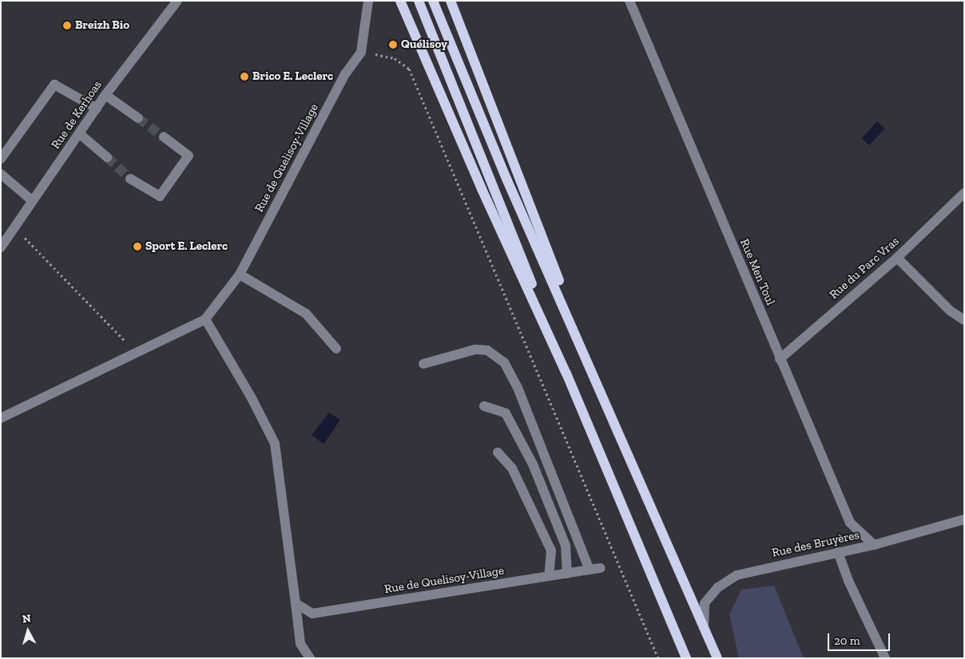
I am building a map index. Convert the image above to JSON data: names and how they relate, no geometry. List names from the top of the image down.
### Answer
{
  "streets": {
    "street": [
      "Rue de Kerhoas",
      "Rue de Quelisoy-Village",
      "Rue du Parc Vras",
      "Rue Men Toul",
      "Rue des Bruyères"
    ]
  },
  "crossings": [
    ["Rue du Parc Vras", "Rue Men Toul"],
    ["Rue Men Toul", "Rue des Bruyères"]
  ],
  "places": [
    "Breizh Bio",
    "Quélisoy",
    "Brico E. Leclerc",
    "Sport E. Leclerc"
  ],
  "scale_bar": "20 m",
  "north": "top"
}
